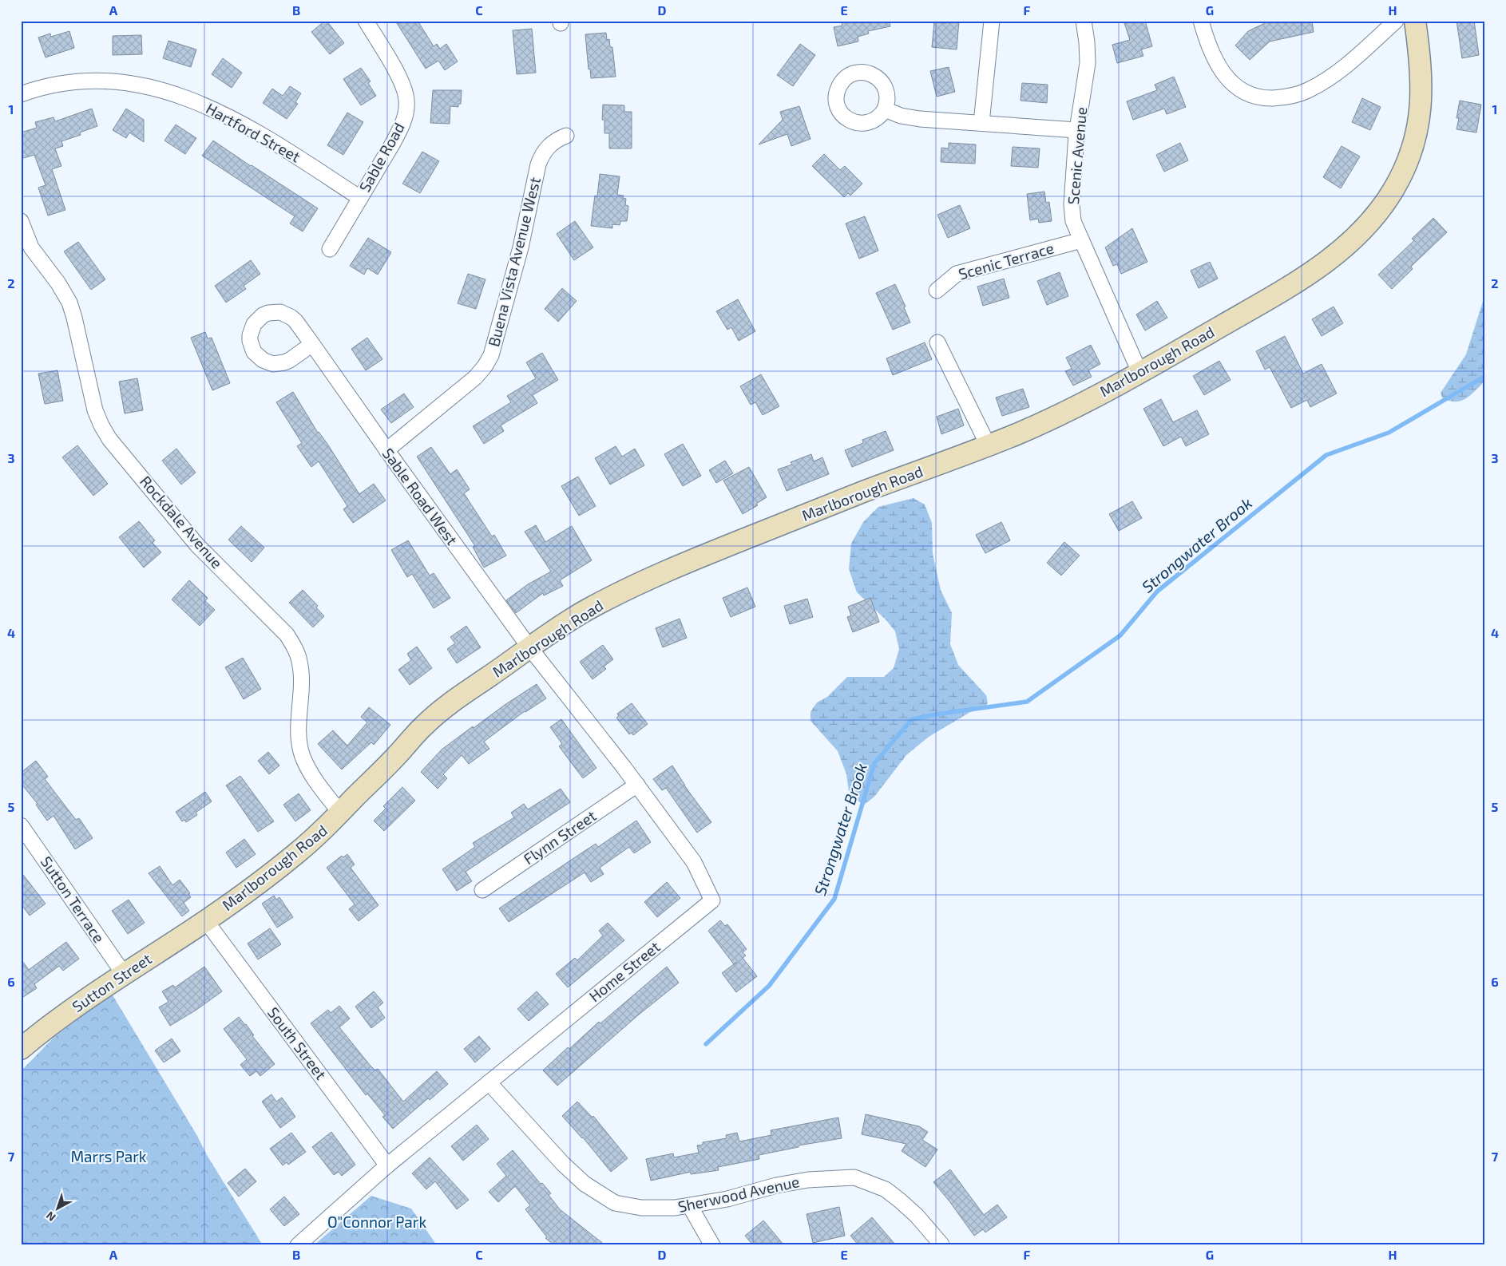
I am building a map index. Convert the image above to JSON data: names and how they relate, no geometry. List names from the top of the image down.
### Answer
{
  "streets": {
    "street": [
      "Hartford Street",
      "Scenic Avenue",
      "Sable Road",
      "Scenic Terrace",
      "Buena Vista Avenue West",
      "Marlborough Road",
      "Sable Road West",
      "Rockdale Avenue",
      "Flynn Street",
      "Sutton Terrace",
      "Home Street",
      "Sutton Street",
      "South Street",
      "Sherwood Avenue"
    ]
  },
  "crossings": [
    ["Hartford Street", "Sable Road"],
    ["Scenic Avenue", "Scenic Terrace"],
    ["Scenic Avenue", "Marlborough Road"],
    ["Buena Vista Avenue West", "Sable Road West"],
    ["Marlborough Road", "Sable Road West"],
    ["Marlborough Road", "Rockdale Avenue"],
    ["Marlborough Road", "Home Street"],
    ["Marlborough Road", "Sutton Street"],
    ["Marlborough Road", "South Street"],
    ["Sable Road West", "Home Street"],
    ["Flynn Street", "Home Street"],
    ["Sutton Terrace", "Sutton Street"],
    ["Home Street", "South Street"],
    ["Home Street", "Sherwood Avenue"],
    ["Sutton Street", "South Street"]
  ],
  "water": ["Strongwater Brook"],
  "parks": ["Marrs Park", "O\"Connor Park"],
  "north": "bottom left",
  "grid": {
    "columns": [
      "A",
      "B",
      "C",
      "D",
      "E",
      "F",
      "G",
      "H"
    ],
    "rows": [
      "1",
      "2",
      "3",
      "4",
      "5",
      "6",
      "7"
    ]
  }
}
